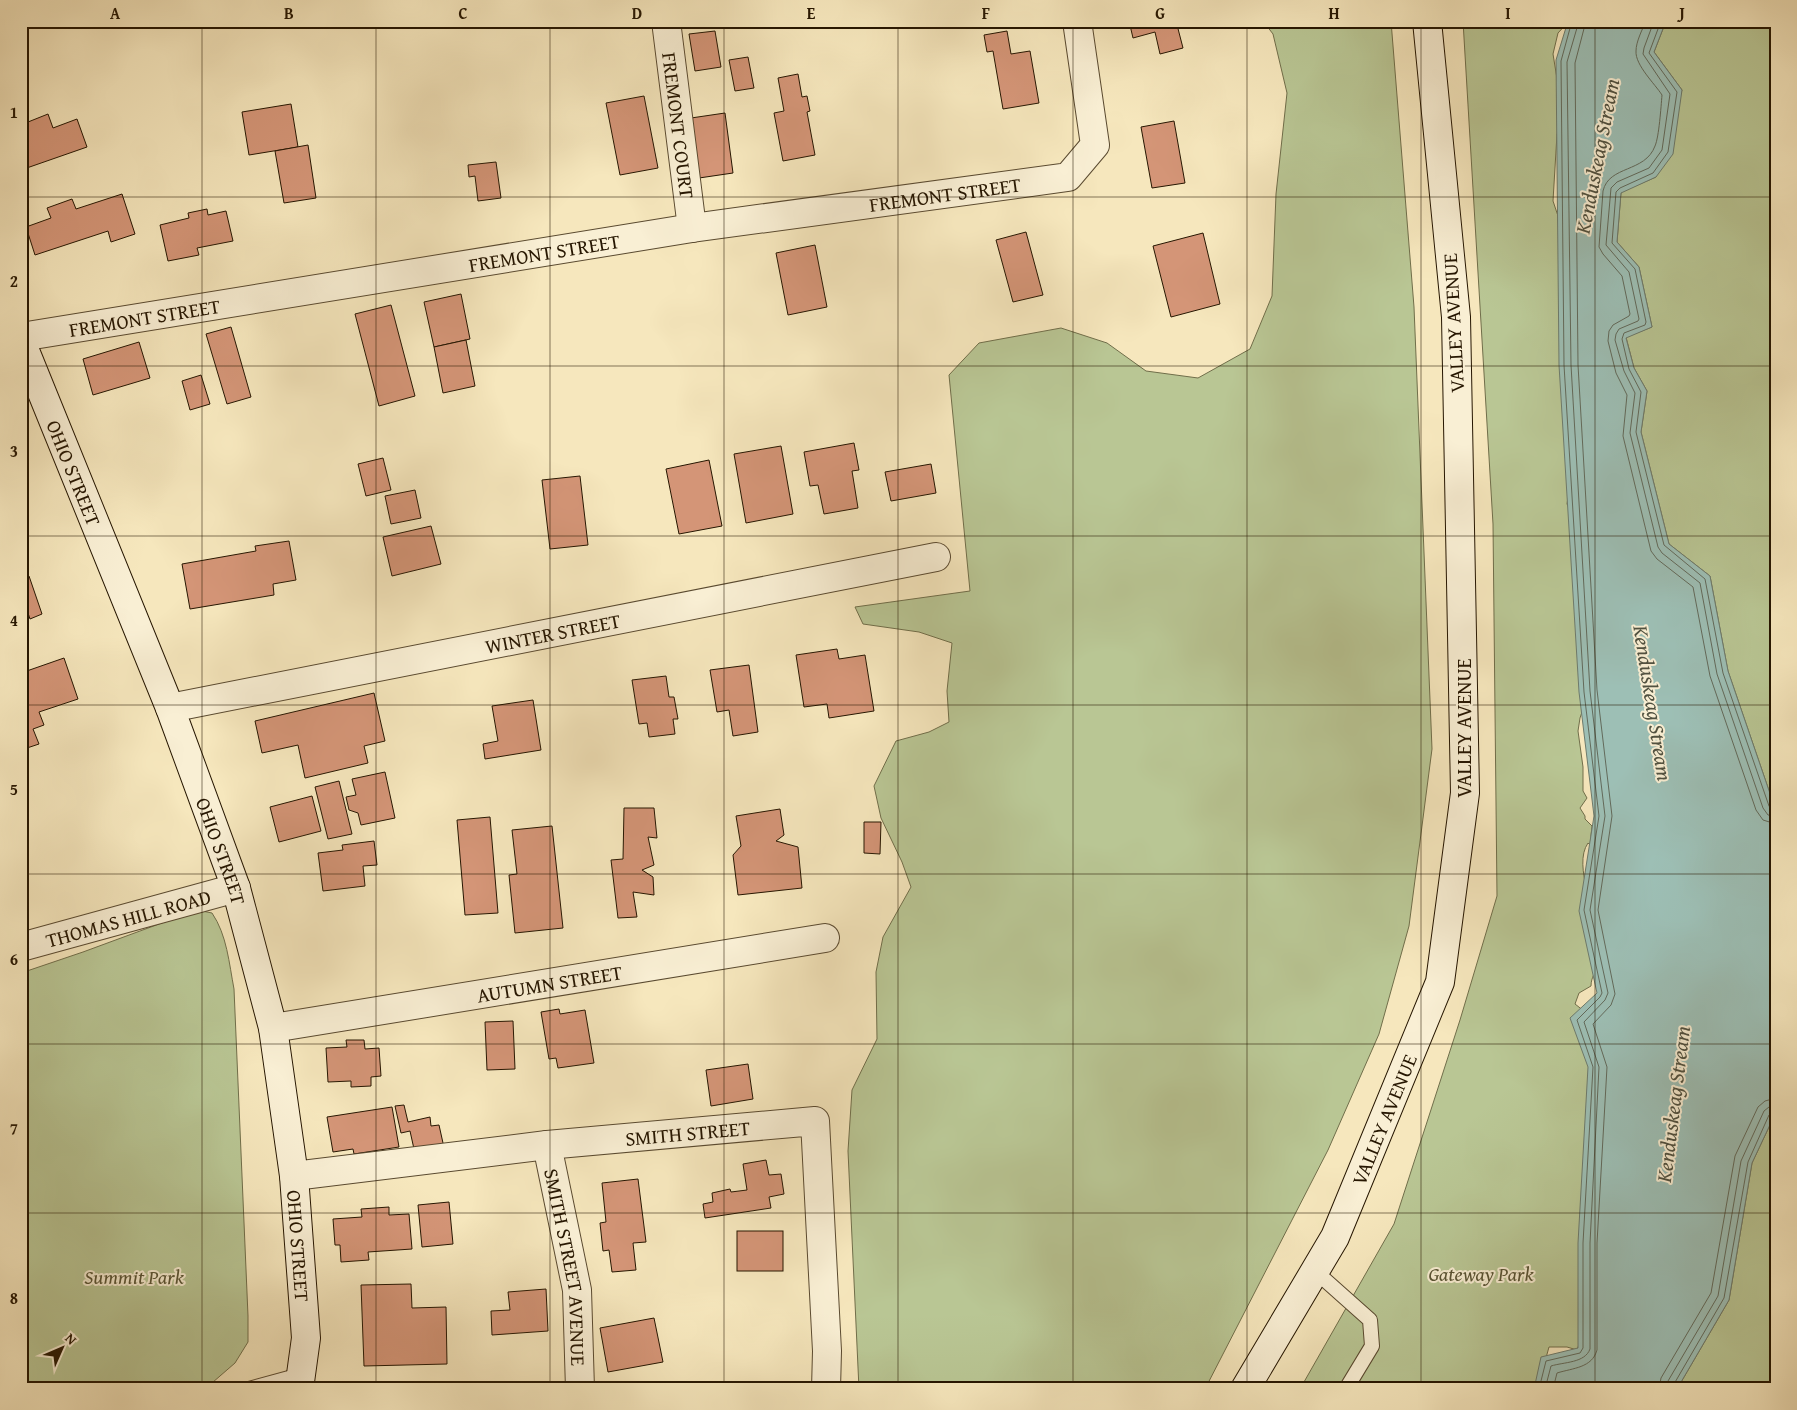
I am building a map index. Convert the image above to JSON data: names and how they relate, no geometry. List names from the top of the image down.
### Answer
{
  "streets": {
    "street": [
      "FREMONT COURT",
      "FREMONT STREET",
      "VALLEY AVENUE",
      "OHIO STREET",
      "WINTER STREET",
      "THOMAS HILL ROAD",
      "AUTUMN STREET",
      "SMITH STREET",
      "SMITH STREET AVENUE"
    ]
  },
  "crossings": [
    ["FREMONT COURT", "FREMONT STREET"],
    ["OHIO STREET", "WINTER STREET"],
    ["OHIO STREET", "THOMAS HILL ROAD"],
    ["OHIO STREET", "AUTUMN STREET"],
    ["OHIO STREET", "SMITH STREET"],
    ["SMITH STREET", "SMITH STREET AVENUE"]
  ],
  "water": ["Kenduskeag Stream"],
  "parks": ["Gateway Park", "Summit Park"],
  "north": "top right",
  "grid": {
    "columns": [
      "A",
      "B",
      "C",
      "D",
      "E",
      "F",
      "G",
      "H",
      "I",
      "J"
    ],
    "rows": [
      "1",
      "2",
      "3",
      "4",
      "5",
      "6",
      "7",
      "8"
    ]
  }
}
